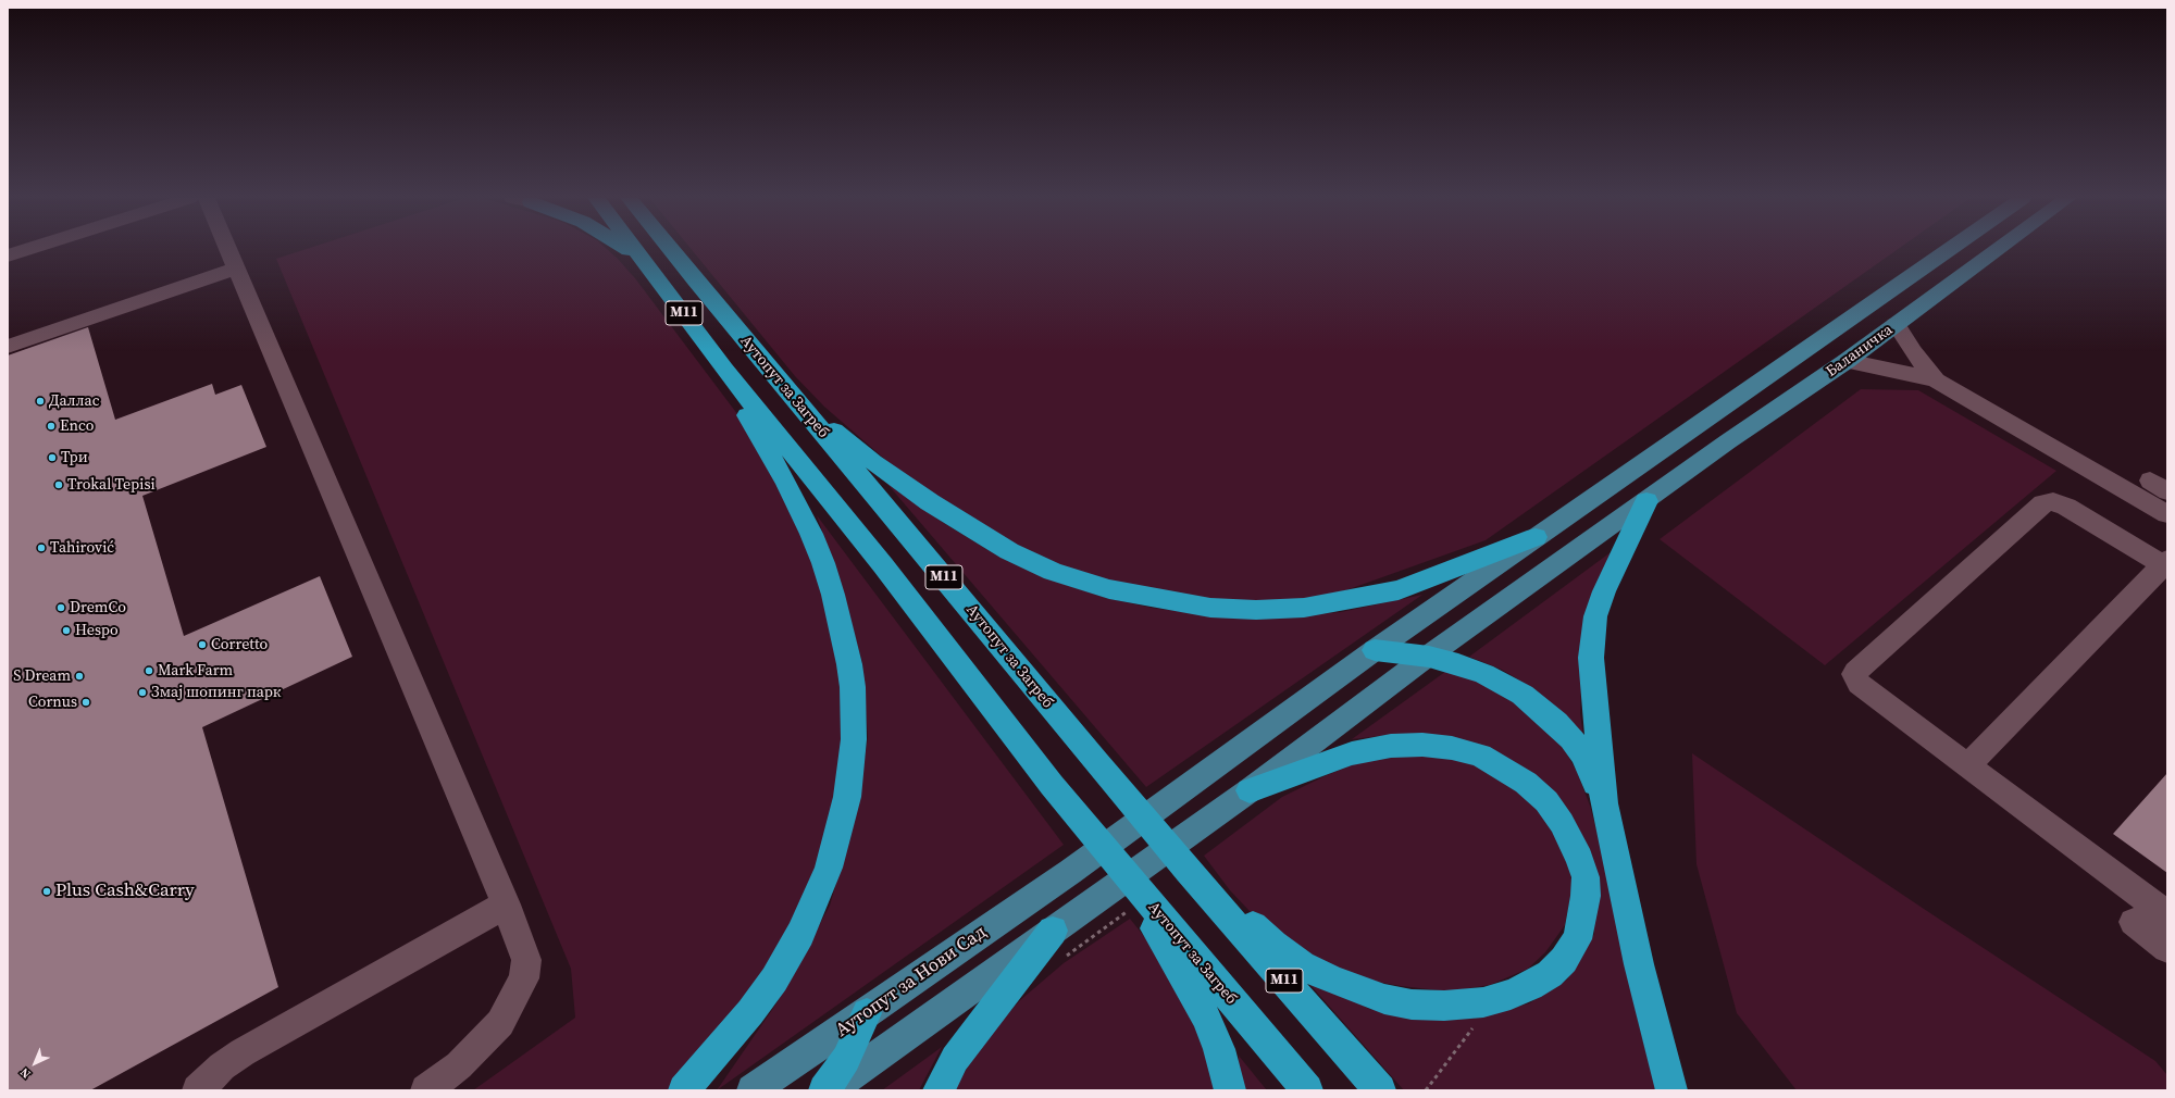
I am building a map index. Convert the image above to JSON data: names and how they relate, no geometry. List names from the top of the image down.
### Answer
{
  "streets": {
    "highway": ["M11", "Аутопут за Загреб"],
    "main road": ["Баланичка", "Аутопут за Нови Сад"]
  },
  "crossings": [
    ["M11", "Аутопут за Загреб"],
    ["Баланичка", "Аутопут за Нови Сад"]
  ],
  "places": [
    "Даллас",
    "Enco",
    "Три",
    "Trokal Tepisi",
    "Tahirović",
    "DremCo",
    "Hespo",
    "Corretto",
    "Mark Farm",
    "S Dream",
    "Змај шопинг парк",
    "Cornus",
    "Plus Cash&Carry"
  ],
  "north": "bottom left"
}
